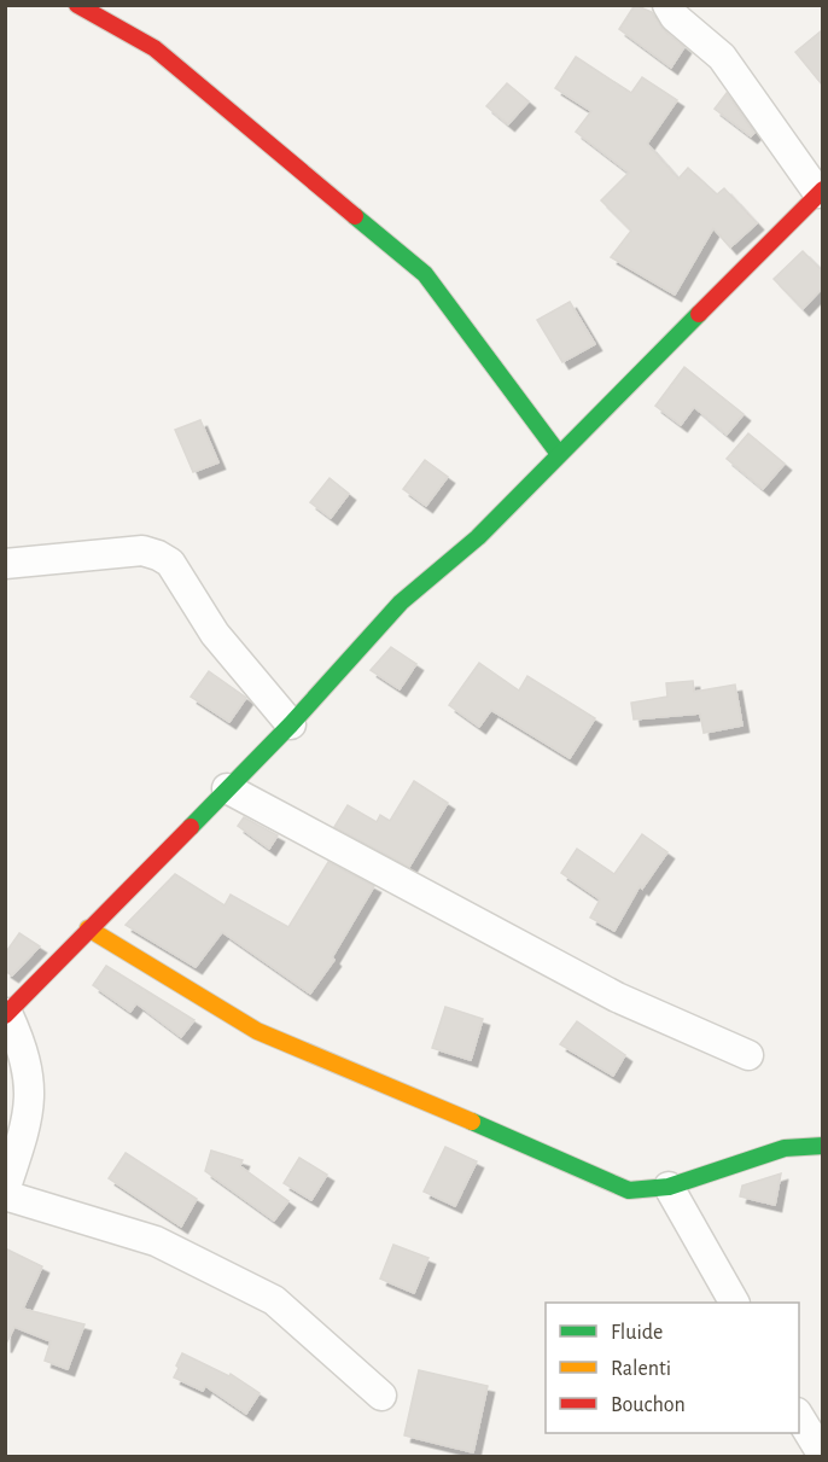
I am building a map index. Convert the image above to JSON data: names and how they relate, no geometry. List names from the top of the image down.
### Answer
{
  "legend": ["Fluide", "Ralenti", "Bouchon"]
}
